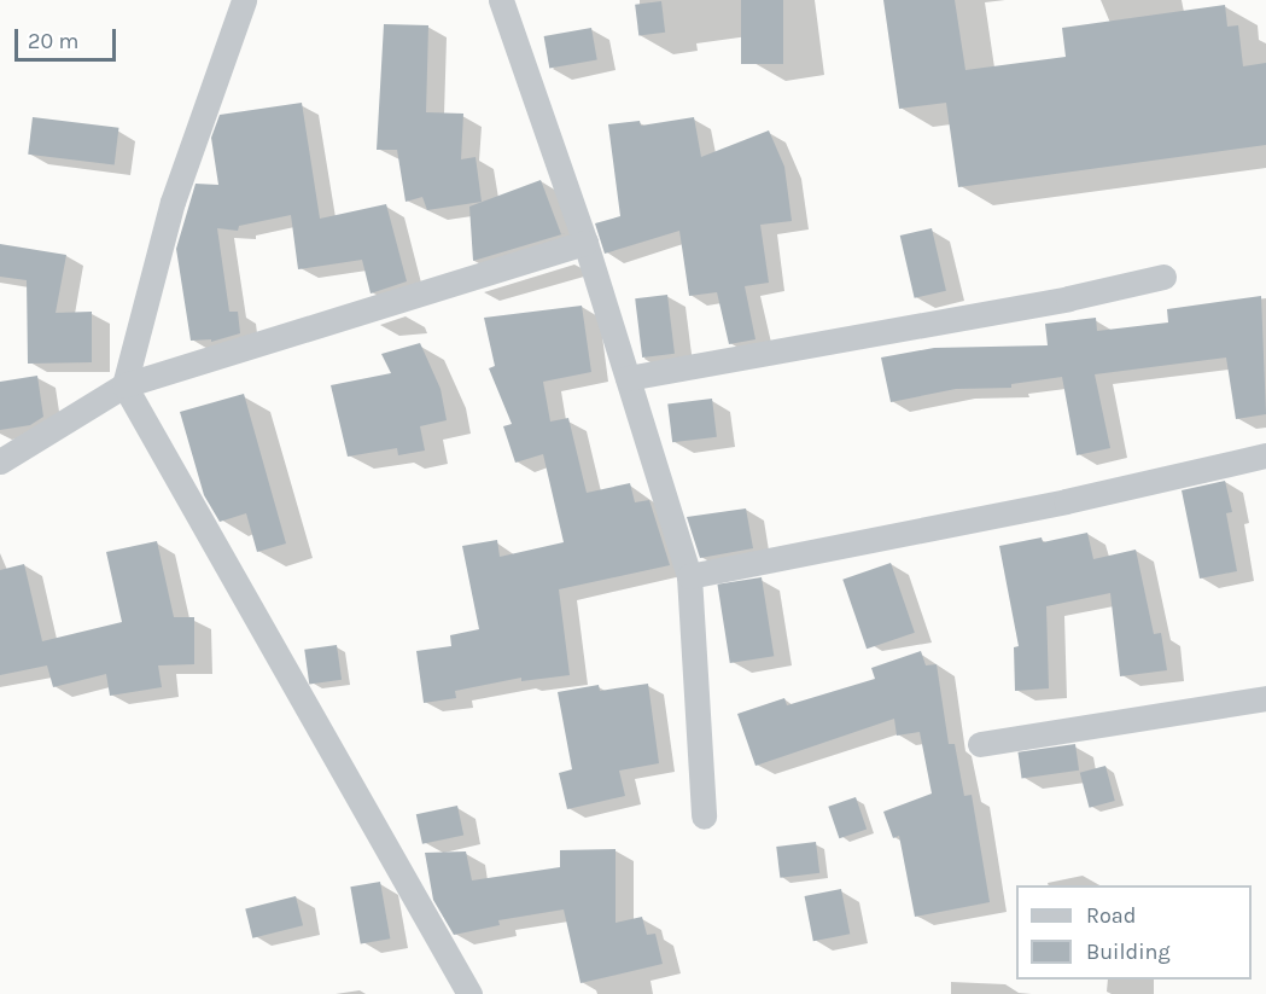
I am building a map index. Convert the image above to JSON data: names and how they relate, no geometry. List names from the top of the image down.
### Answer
{
  "legend": ["Road", "Building"],
  "scale_bar": "20 m"
}
